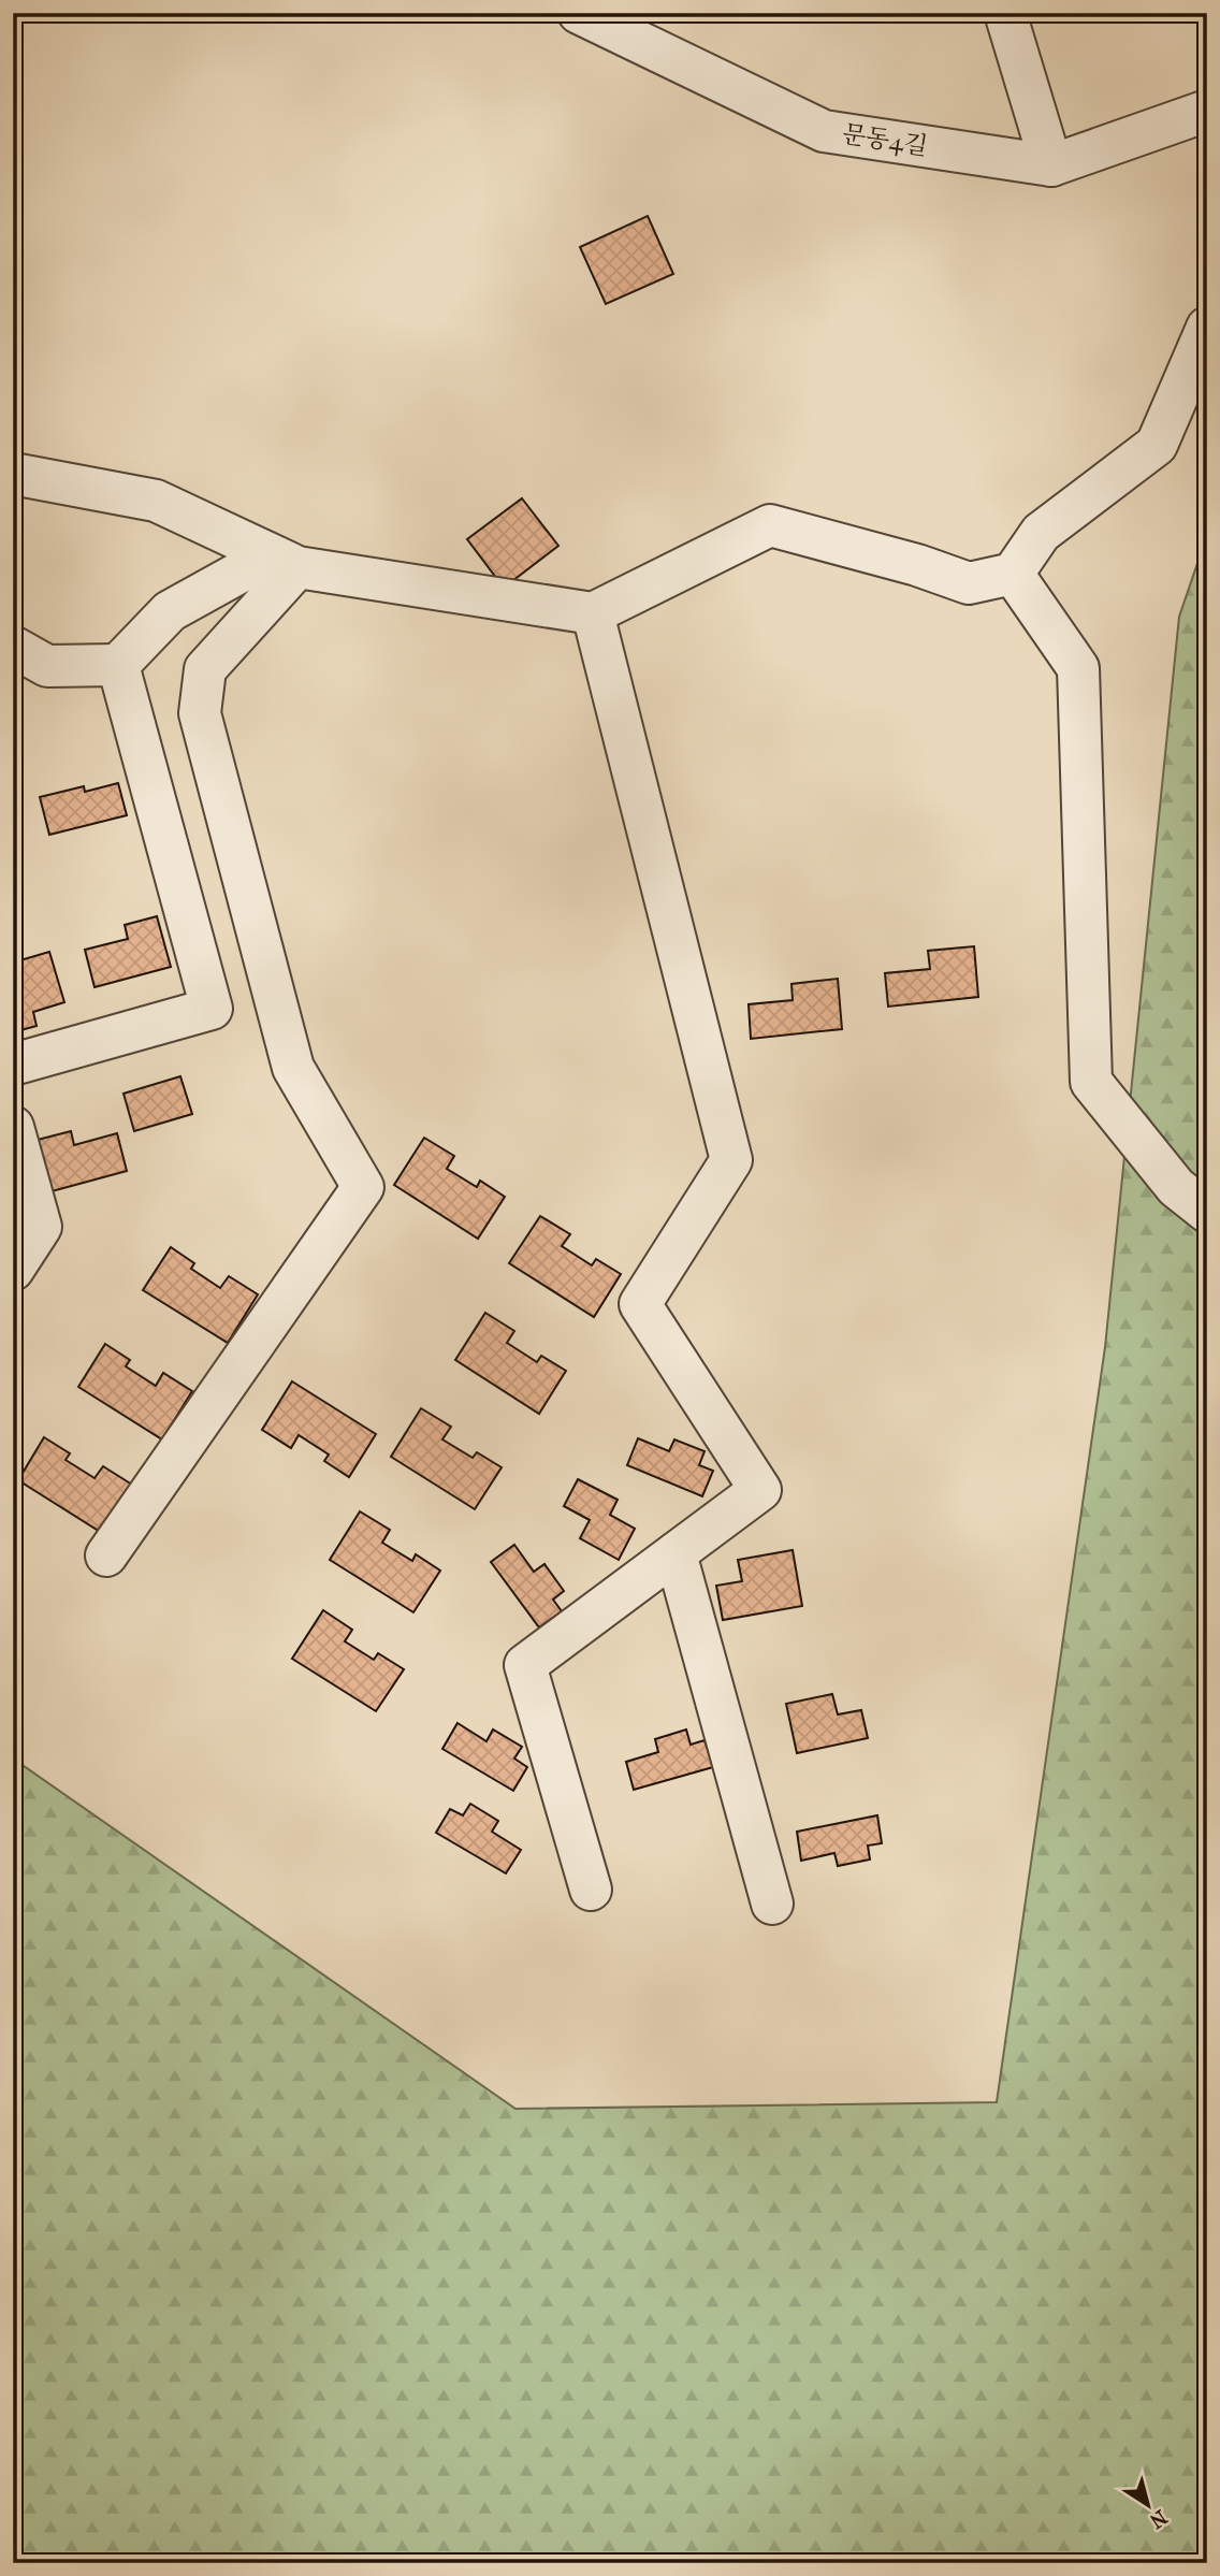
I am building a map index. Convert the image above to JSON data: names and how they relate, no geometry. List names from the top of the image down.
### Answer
{
  "streets": {
    "street": ["문동4길"]
  },
  "north": "bottom right"
}
